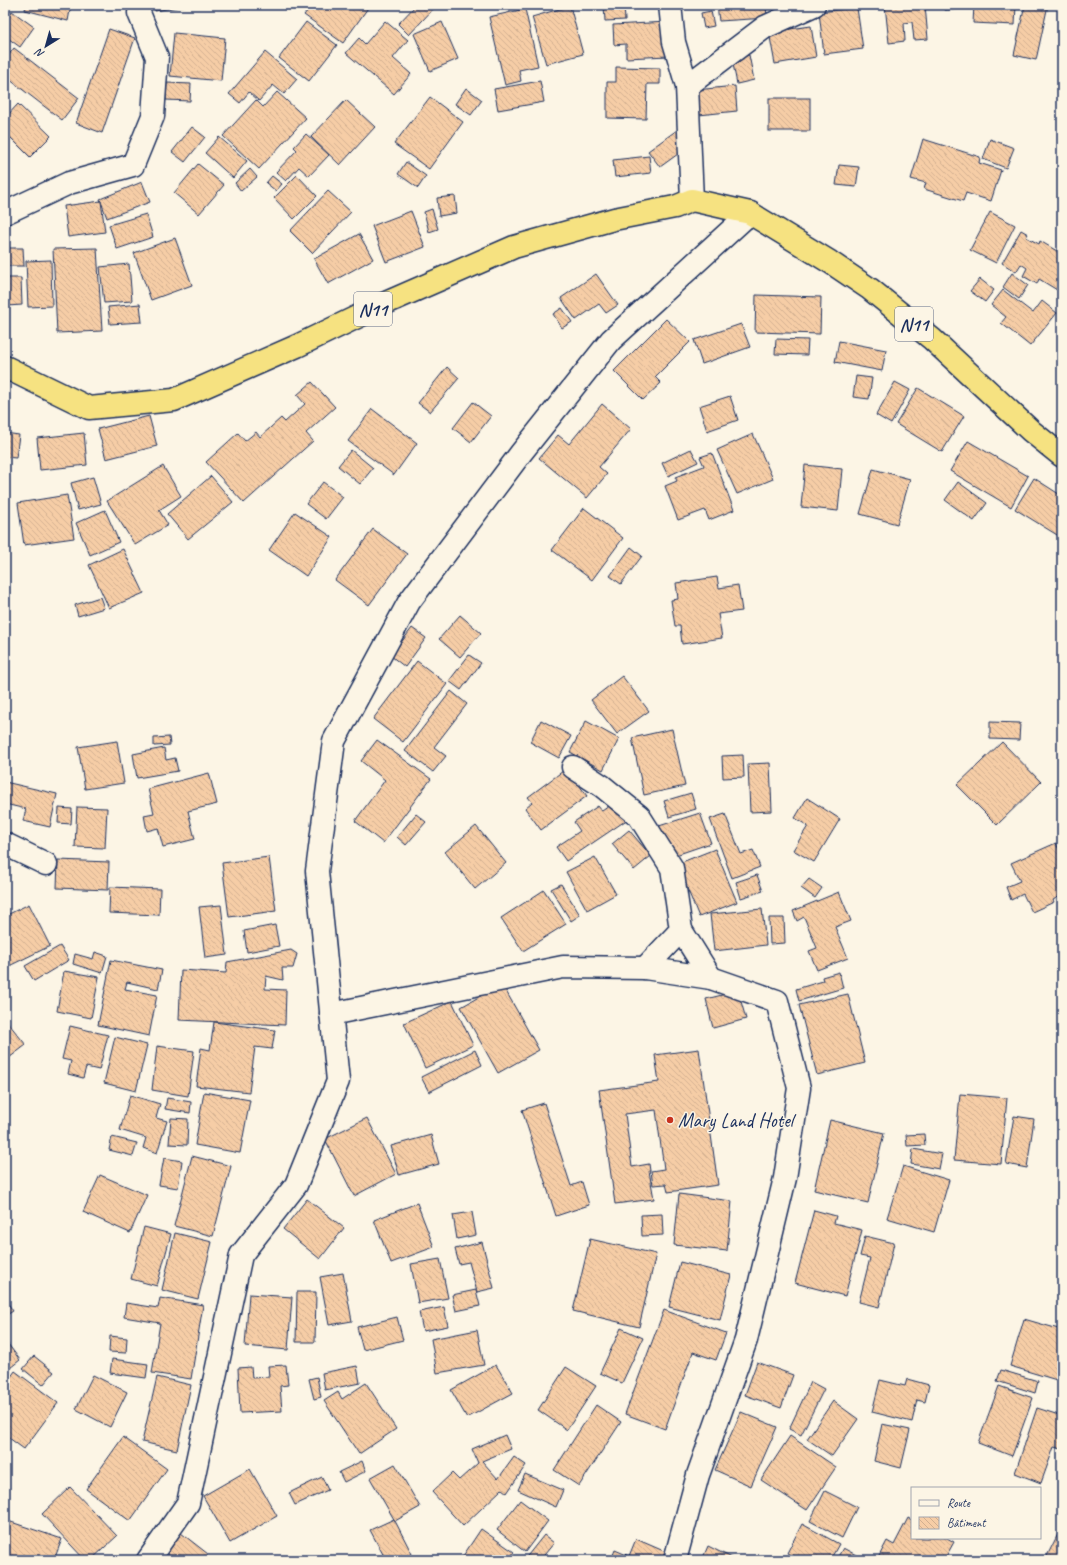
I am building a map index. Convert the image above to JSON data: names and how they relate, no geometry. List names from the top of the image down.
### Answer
{
  "streets": {
    "highway": ["N11"]
  },
  "places": ["Mary Land Hotel"],
  "legend": ["Route", "Bâtiment"],
  "north": "bottom left"
}
